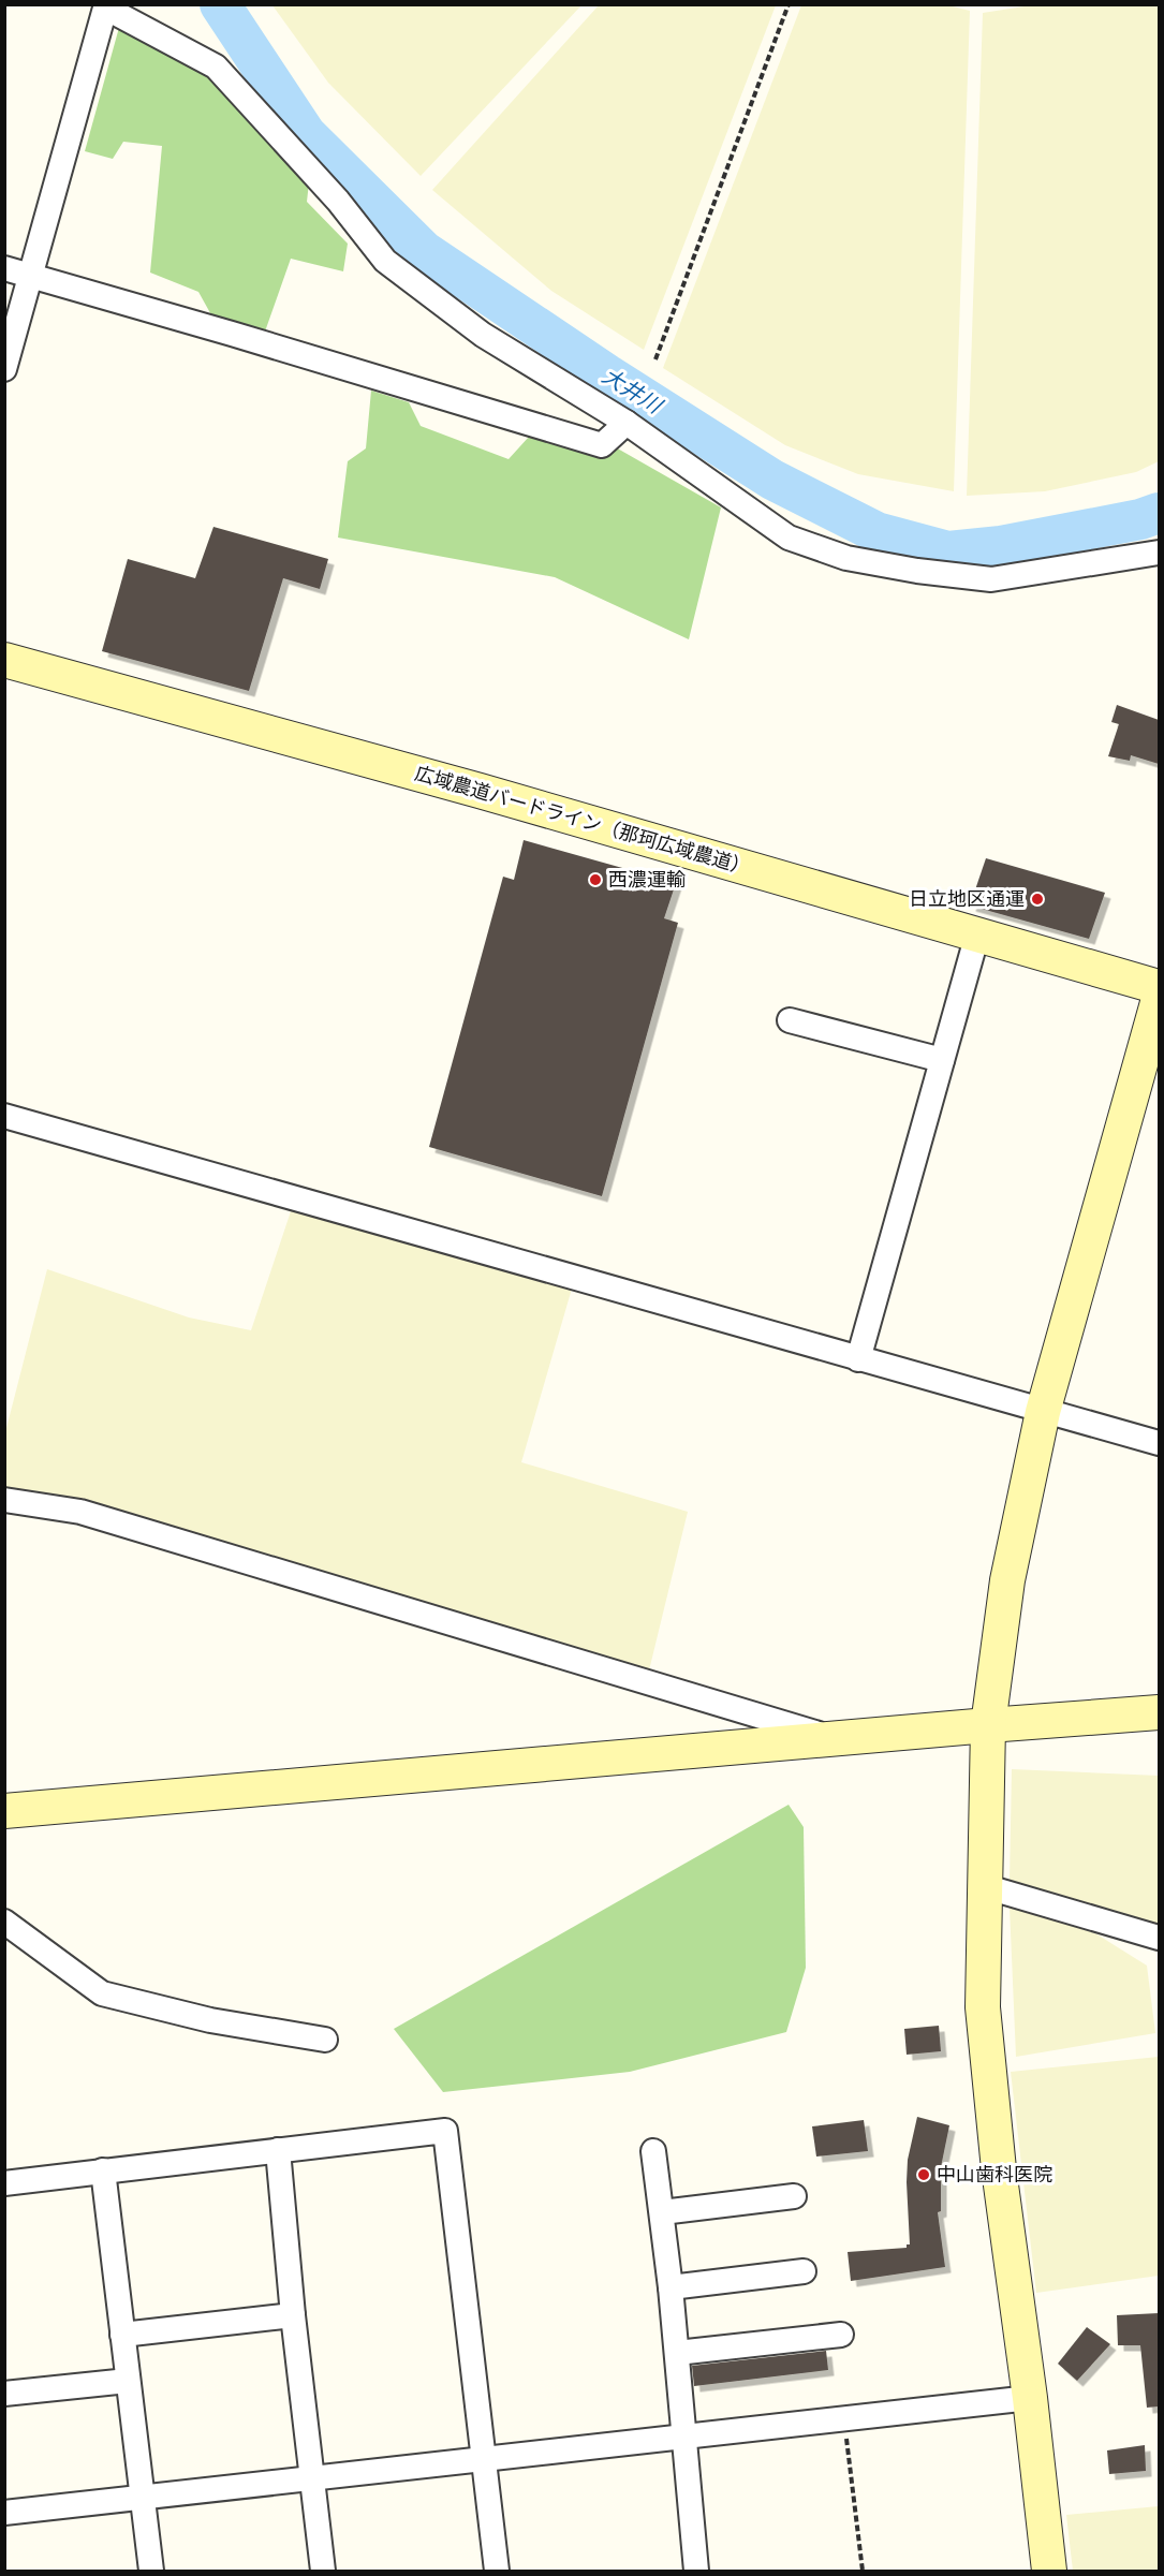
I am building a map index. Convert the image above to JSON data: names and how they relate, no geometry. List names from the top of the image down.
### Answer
{
  "streets": {
    "street": ["広域農道バードライン（那珂広域農道）"]
  },
  "water": ["大井川"],
  "places": ["西濃運輸", "日立地区通運", "中山歯科医院"]
}
